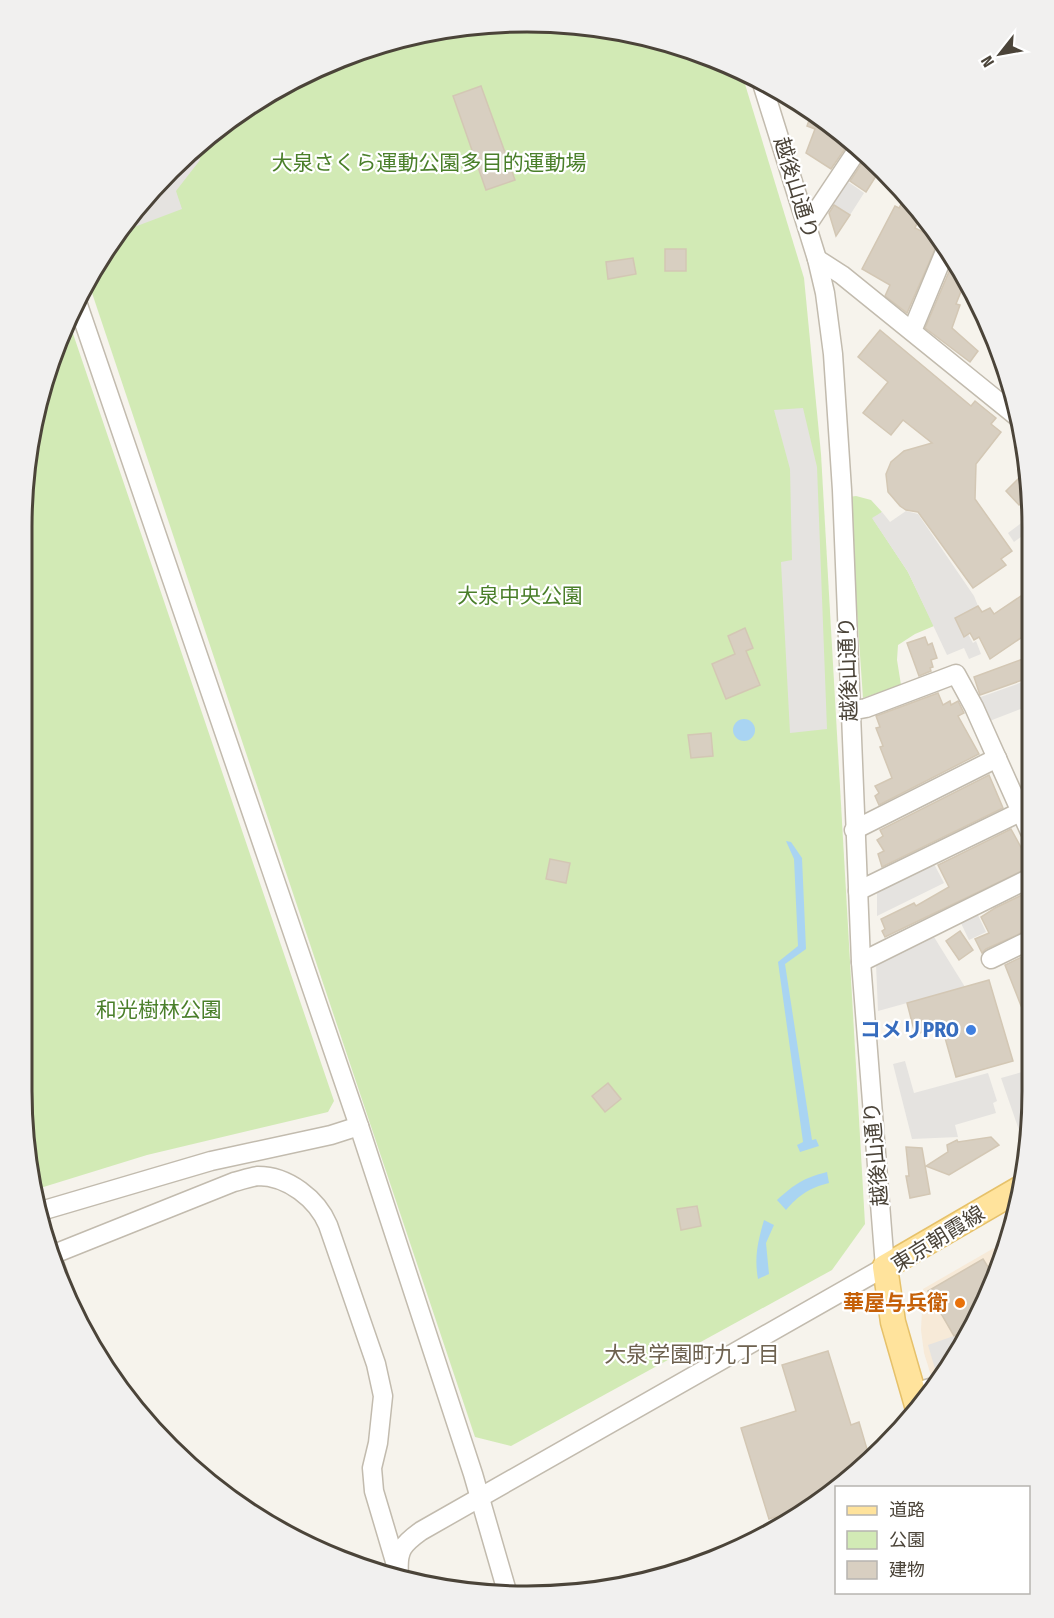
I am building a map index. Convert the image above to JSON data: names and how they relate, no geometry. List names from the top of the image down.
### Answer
{
  "streets": {
    "main road": ["東京朝霞線"],
    "street": ["越後山通り"]
  },
  "crossings": [
    ["越後山通り", "東京朝霞線"]
  ],
  "districts": ["大泉学園町九丁目"],
  "parks": ["大泉さくら運動公園多目的運動場", "大泉中央公園", "和光樹林公園"],
  "places": ["コメリPRO", "華屋与兵衛"],
  "legend": ["道路", "公園", "建物"],
  "north": "bottom left"
}
